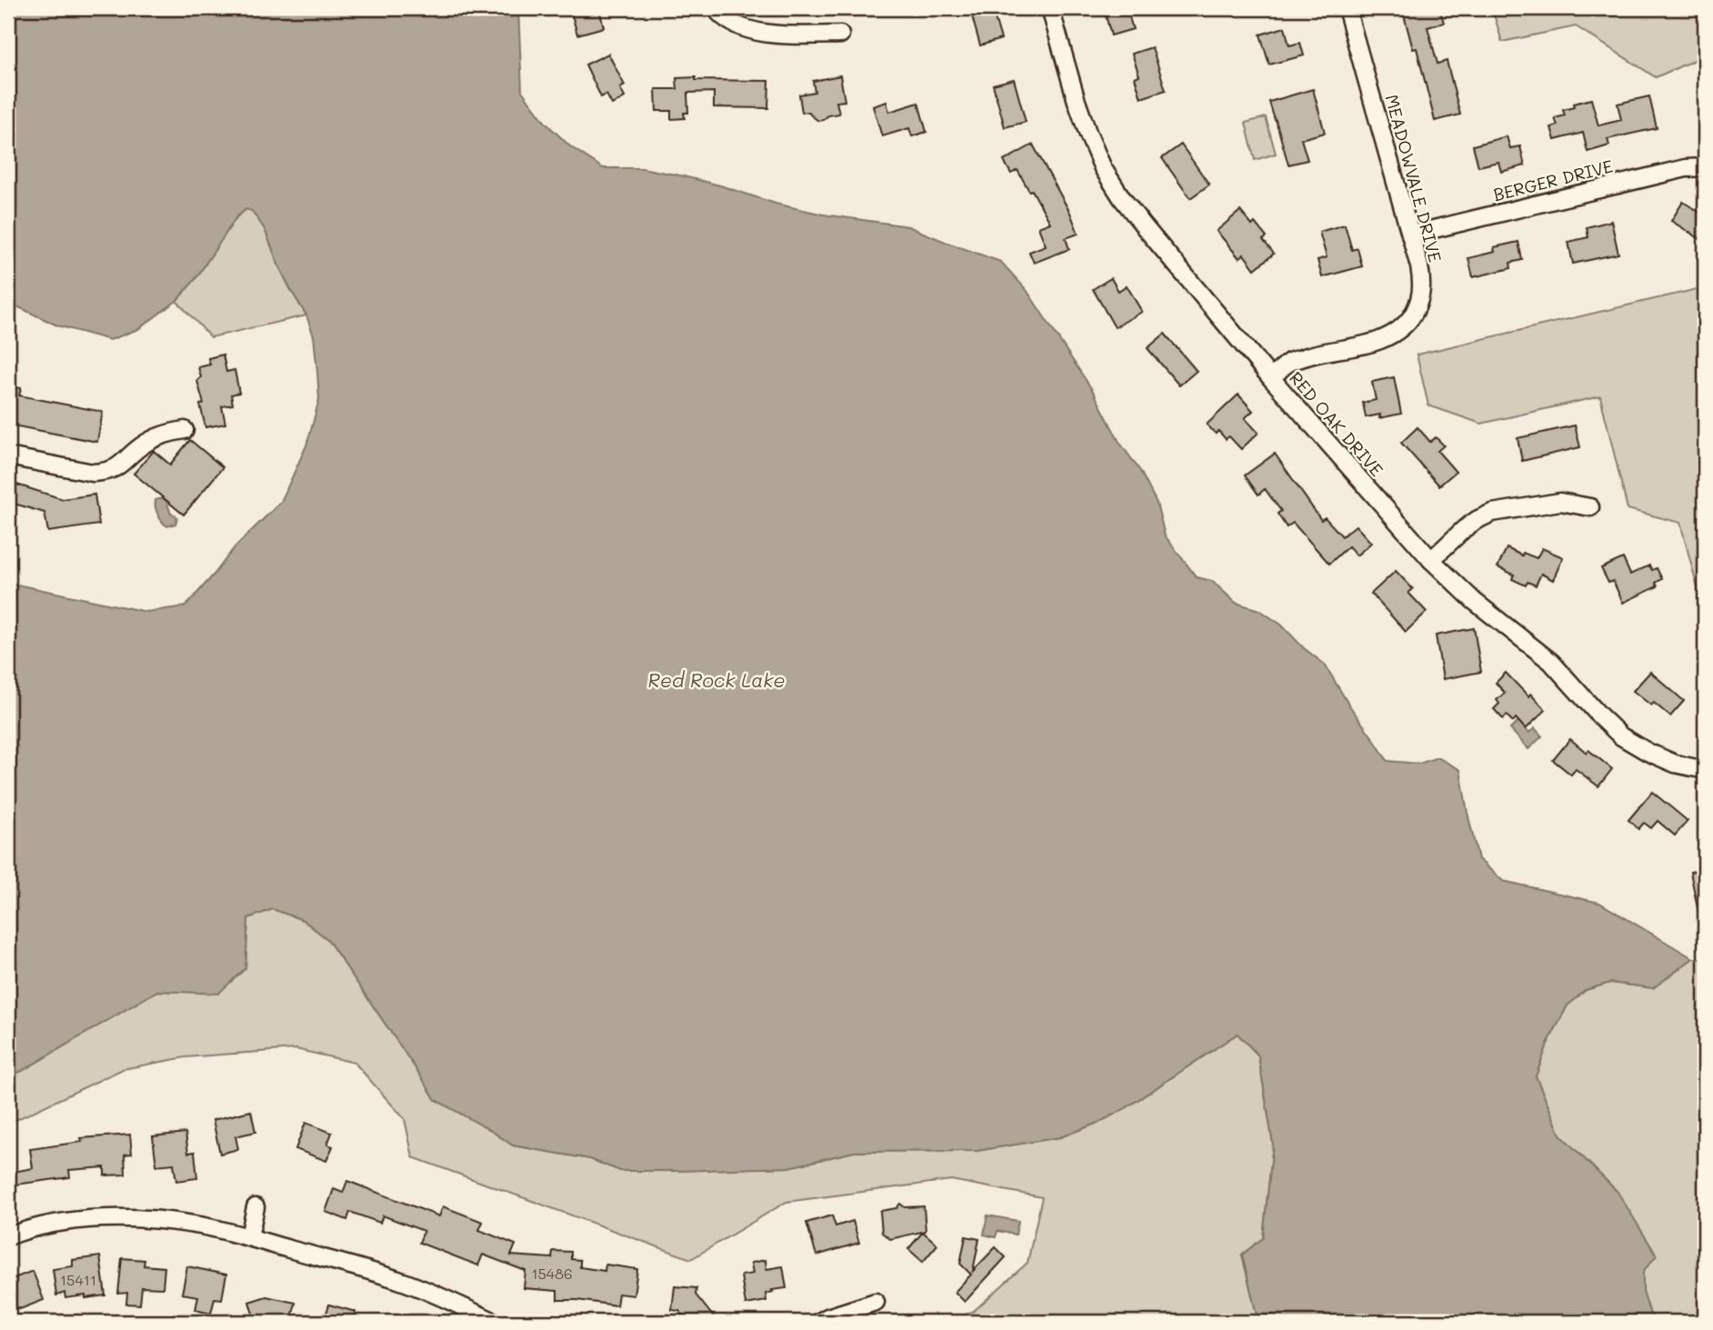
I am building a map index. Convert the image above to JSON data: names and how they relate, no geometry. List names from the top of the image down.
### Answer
{
  "streets": {
    "street": ["MEADOWVALE DRIVE", "BERGER DRIVE", "RED OAK DRIVE"]
  },
  "crossings": [
    ["MEADOWVALE DRIVE", "BERGER DRIVE"],
    ["MEADOWVALE DRIVE", "RED OAK DRIVE"]
  ],
  "water": ["Red Rock Lake"],
  "house_numbers": ["15486", "15411"]
}
